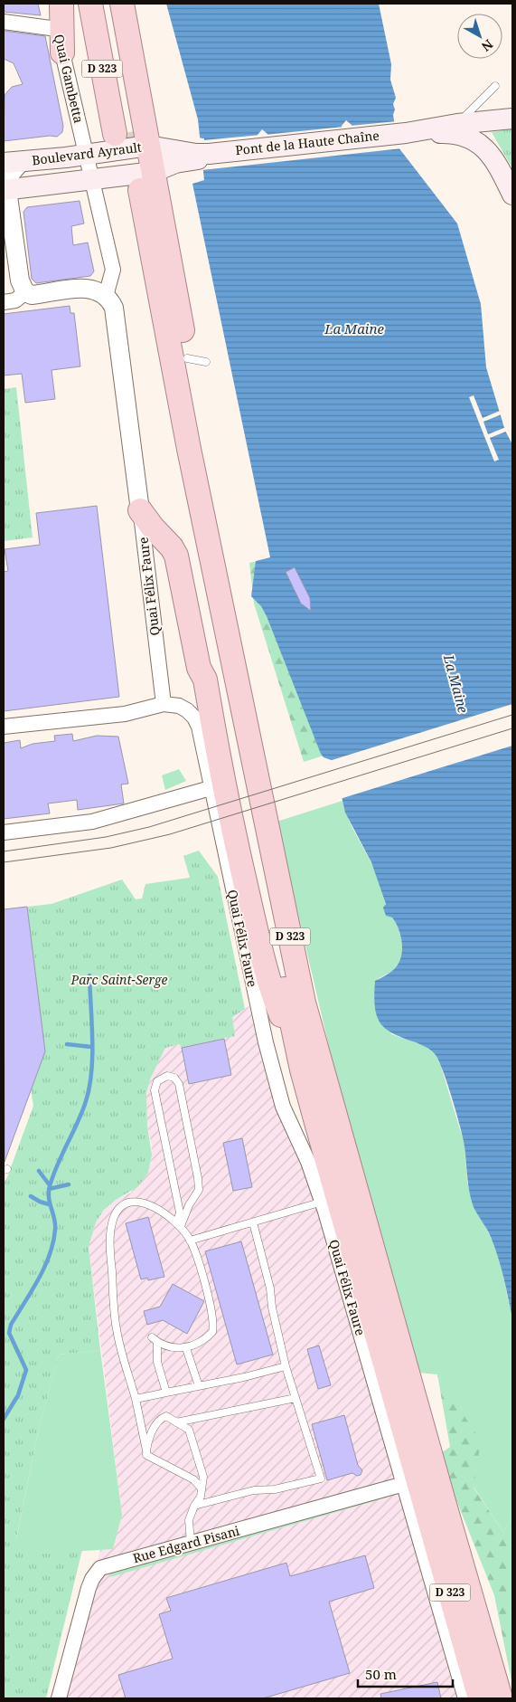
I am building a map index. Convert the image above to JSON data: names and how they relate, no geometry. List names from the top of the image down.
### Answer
{
  "streets": {
    "highway": ["D 323", "Quai Félix Faure"],
    "main road": ["Pont de la Haute Chaîne", "Boulevard Ayrault"],
    "street": ["Quai Gambetta", "Rue Edgard Pisani"]
  },
  "crossings": [
    ["D 323", "Boulevard Ayrault"],
    ["D 323", "Quai Félix Faure"],
    ["Quai Gambetta", "Boulevard Ayrault"],
    ["Pont de la Haute Chaîne", "Boulevard Ayrault"],
    ["Boulevard Ayrault", "Quai Félix Faure"],
    ["Quai Félix Faure", "Rue Edgard Pisani"]
  ],
  "water": ["La Maine"],
  "parks": ["Parc Saint-Serge"],
  "scale_bar": "50 m",
  "north": "bottom right"
}
